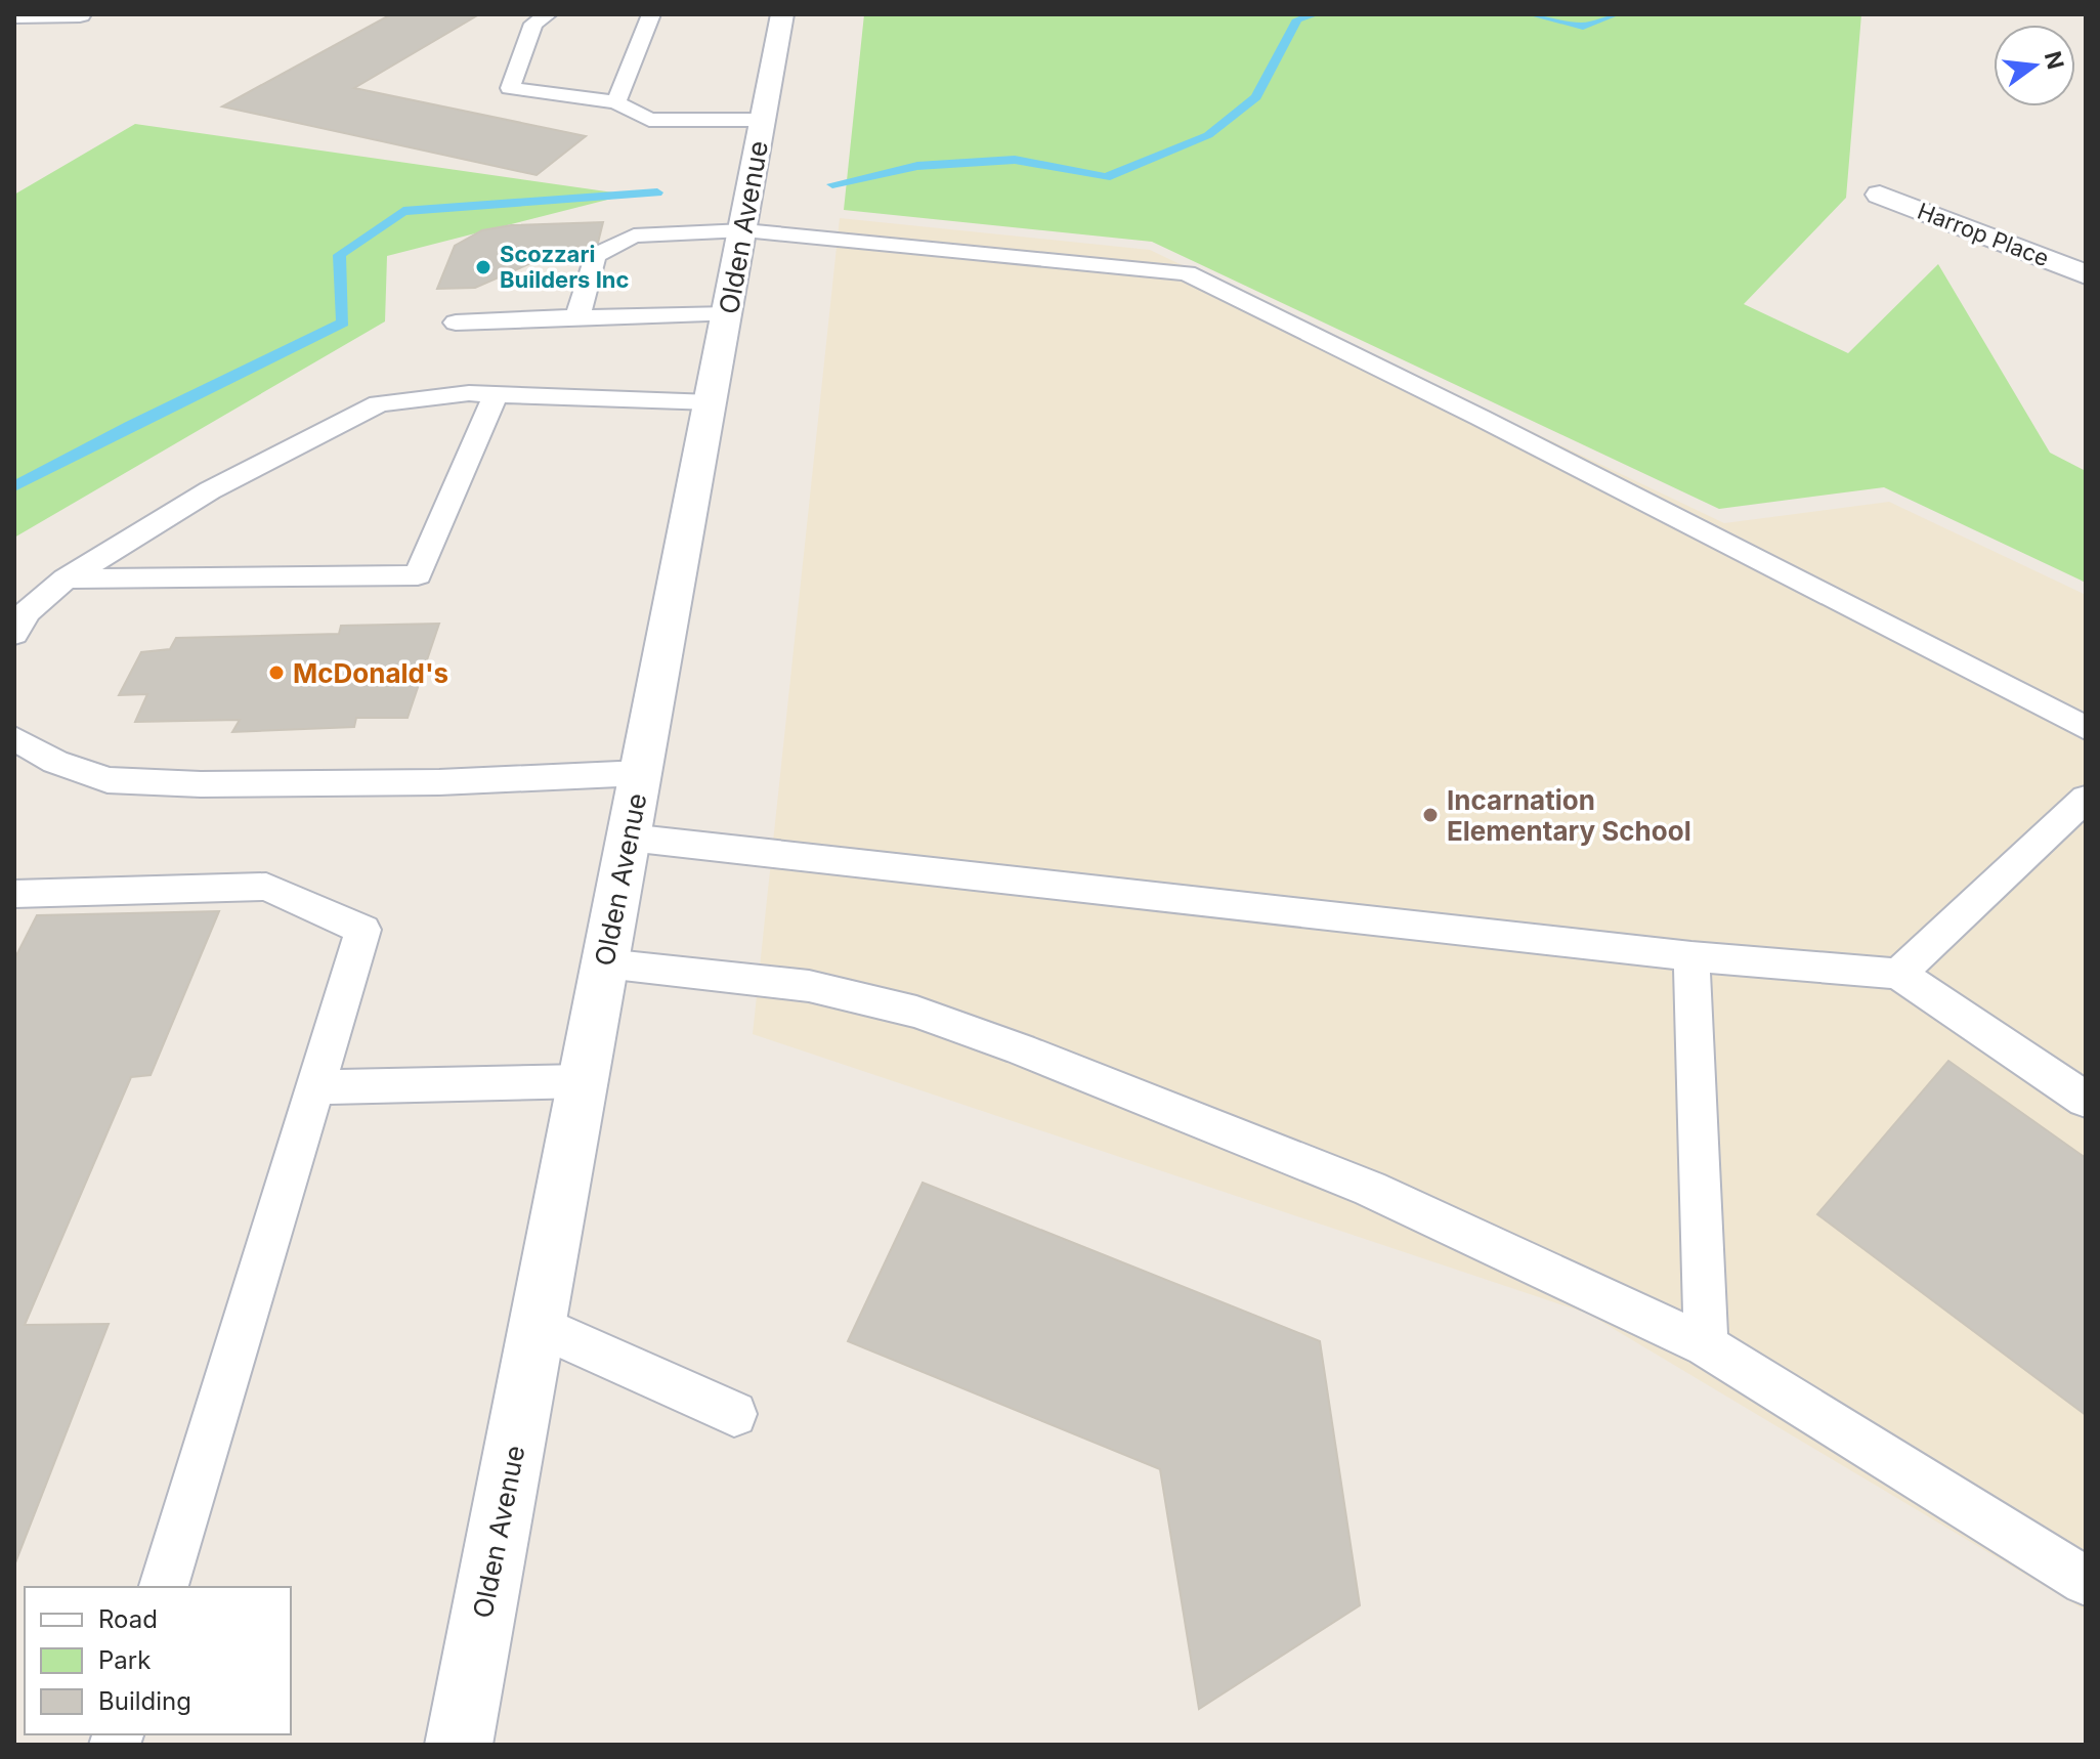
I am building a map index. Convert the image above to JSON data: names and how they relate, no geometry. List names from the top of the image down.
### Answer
{
  "streets": {
    "main road": ["Olden Avenue", "Harrop Place"]
  },
  "places": ["Scozzari Builders Inc", "McDonald's", "Incarnation Elementary School"],
  "legend": ["Road", "Park", "Building"],
  "north": "right"
}
